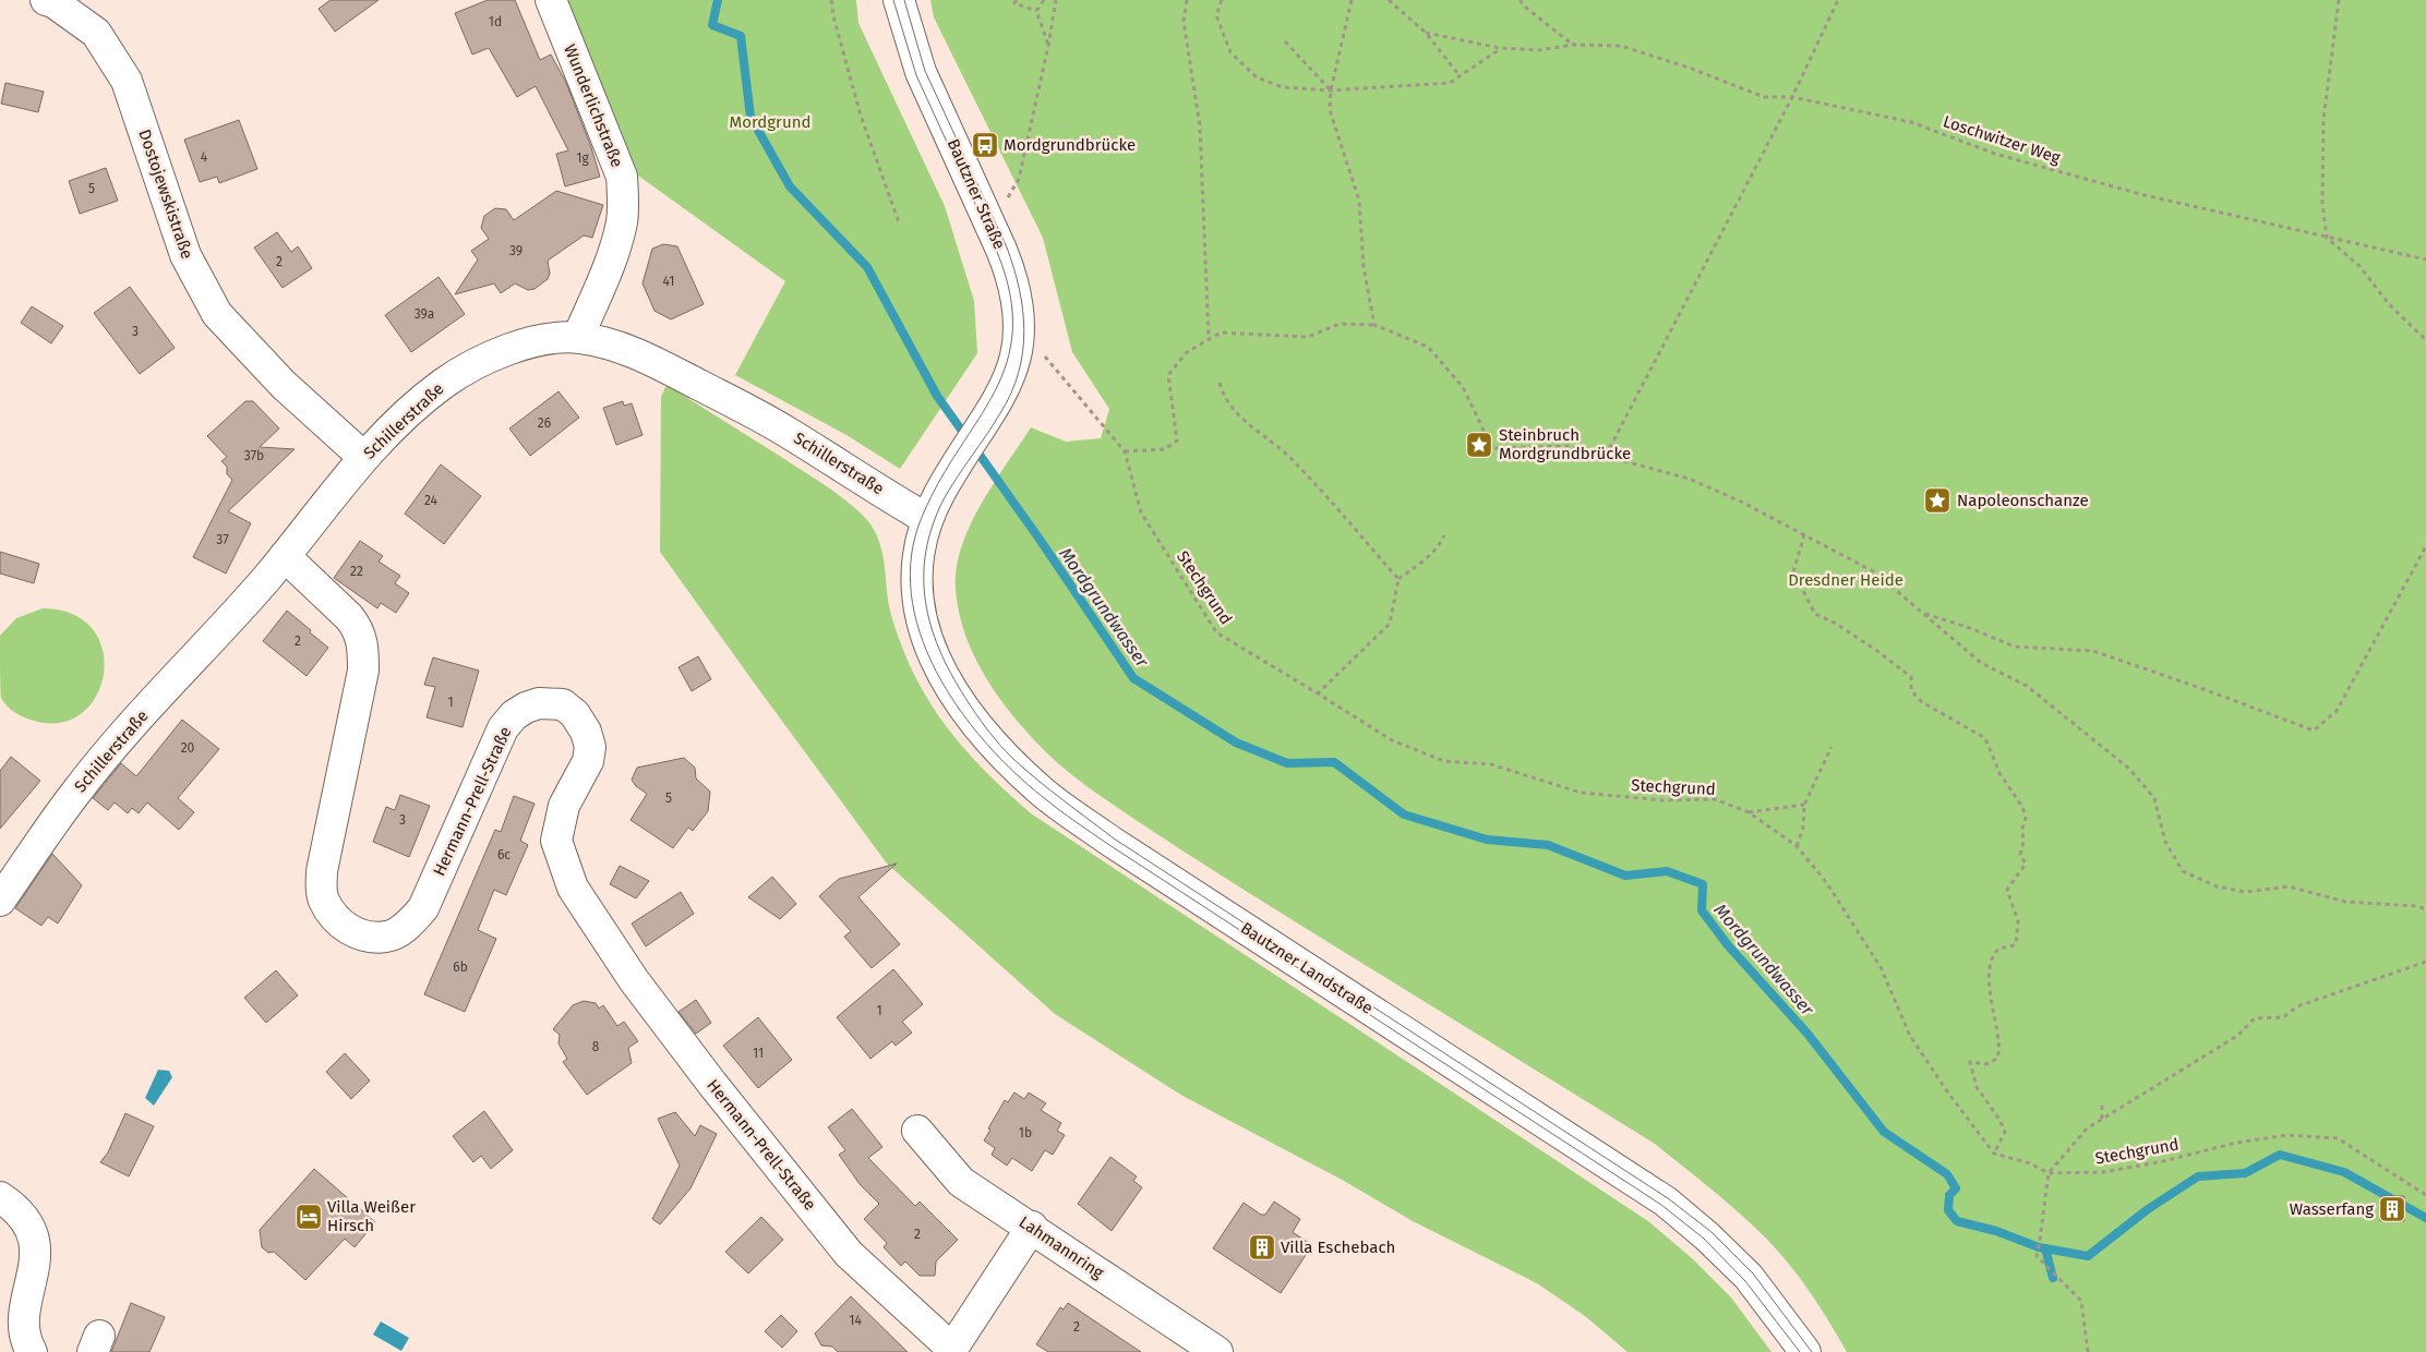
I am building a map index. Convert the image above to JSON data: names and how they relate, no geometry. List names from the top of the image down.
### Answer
{
  "streets": {
    "street": [
      "Wunderlichstraße",
      "Dostojewskistraße",
      "Bautzner Straße",
      "Schillerstraße",
      "Hermann-Prell-Straße",
      "Bautzner Landstraße",
      "Lahmannring"
    ],
    "path": ["Loschwitzer Weg", "Stechgrund"]
  },
  "crossings": [
    ["Wunderlichstraße", "Schillerstraße"],
    ["Dostojewskistraße", "Schillerstraße"],
    ["Bautzner Straße", "Schillerstraße"],
    ["Bautzner Straße", "Stechgrund"],
    ["Bautzner Straße", "Bautzner Landstraße"],
    ["Schillerstraße", "Hermann-Prell-Straße"],
    ["Schillerstraße", "Bautzner Landstraße"]
  ],
  "water": ["Mordgrundwasser"],
  "parks": ["Mordgrund", "Dresdner Heide"],
  "places": {
    "bus stop": ["Mordgrundbrücke"],
    "place": ["Steinbruch Mordgrundbrücke", "Napoleonschanze"],
    "building": ["Wasserfang", "Villa Eschebach"],
    "hotel": ["Villa Weißer Hirsch"]
  },
  "house_numbers": [
    "1d",
    "4",
    "1g",
    "5",
    "39",
    "2",
    "41",
    "39a",
    "3",
    "26",
    "37b",
    "24",
    "37",
    "22",
    "2",
    "1",
    "20",
    "5",
    "3",
    "6c",
    "6b",
    "1",
    "8",
    "11",
    "1b",
    "2",
    "14",
    "2"
  ]
}
